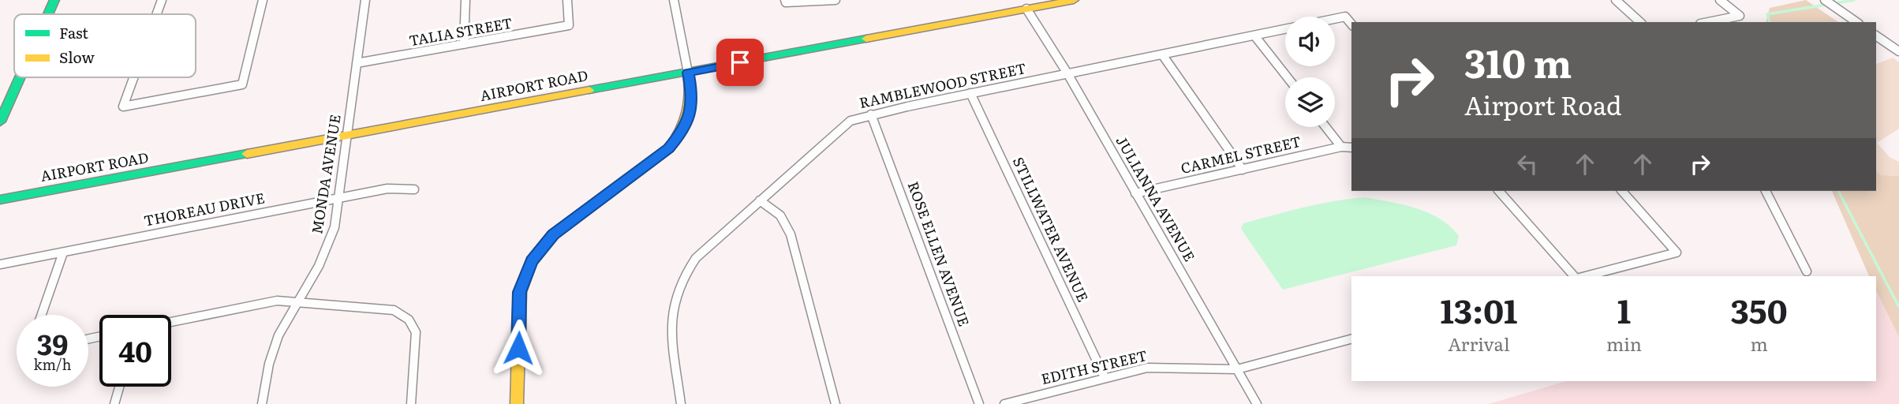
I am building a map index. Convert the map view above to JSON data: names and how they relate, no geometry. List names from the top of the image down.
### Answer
{
  "streets": {
    "main road": ["AIRPORT ROAD"],
    "street": [
      "TALIA STREET",
      "RAMBLEWOOD STREET",
      "CARMEL STREET",
      "MONDA AVENUE",
      "JULIANNA AVENUE",
      "THOREAU DRIVE",
      "STILLWATER AVENUE",
      "ROSE ELLEN AVENUE",
      "EDITH STREET"
    ]
  },
  "crossings": [
    ["TALIA STREET", "MONDA AVENUE"],
    ["AIRPORT ROAD", "MONDA AVENUE"],
    ["AIRPORT ROAD", "JULIANNA AVENUE"],
    ["RAMBLEWOOD STREET", "JULIANNA AVENUE"],
    ["RAMBLEWOOD STREET", "STILLWATER AVENUE"],
    ["RAMBLEWOOD STREET", "ROSE ELLEN AVENUE"],
    ["CARMEL STREET", "JULIANNA AVENUE"],
    ["MONDA AVENUE", "THOREAU DRIVE"],
    ["JULIANNA AVENUE", "EDITH STREET"],
    ["STILLWATER AVENUE", "EDITH STREET"]
  ],
  "legend": ["Fast", "Slow"],
  "page": {
    "turn": ["310 m", "Airport Road"],
    "eta": [
      "13:01",
      "Arrival",
      "1",
      "min",
      "350",
      "m"
    ],
    "speed": "39 km/h",
    "limit": "40"
  }
}
